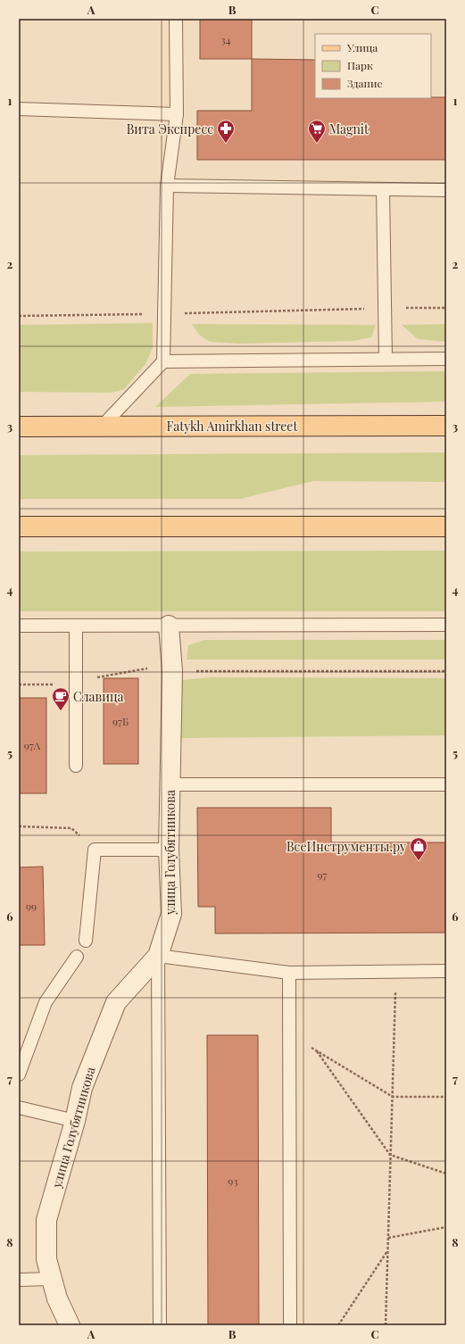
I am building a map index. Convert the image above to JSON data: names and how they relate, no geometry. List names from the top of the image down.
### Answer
{
  "streets": {
    "main road": ["Fatykh Amirkhan street"],
    "street": ["улица Голубятникова"]
  },
  "places": {
    "pharmacy": ["Вита Экспресс"],
    "supermarket": ["Magnit"],
    "cafe": ["Славица"],
    "shop": ["ВсеИнструменты.ру"]
  },
  "house_numbers": [
    "34",
    "97Б",
    "97А",
    "97",
    "99",
    "93"
  ],
  "legend": ["Улица", "Парк", "Здание"],
  "grid": {
    "columns": ["A", "B", "C"],
    "rows": [
      "1",
      "2",
      "3",
      "4",
      "5",
      "6",
      "7",
      "8"
    ]
  }
}
